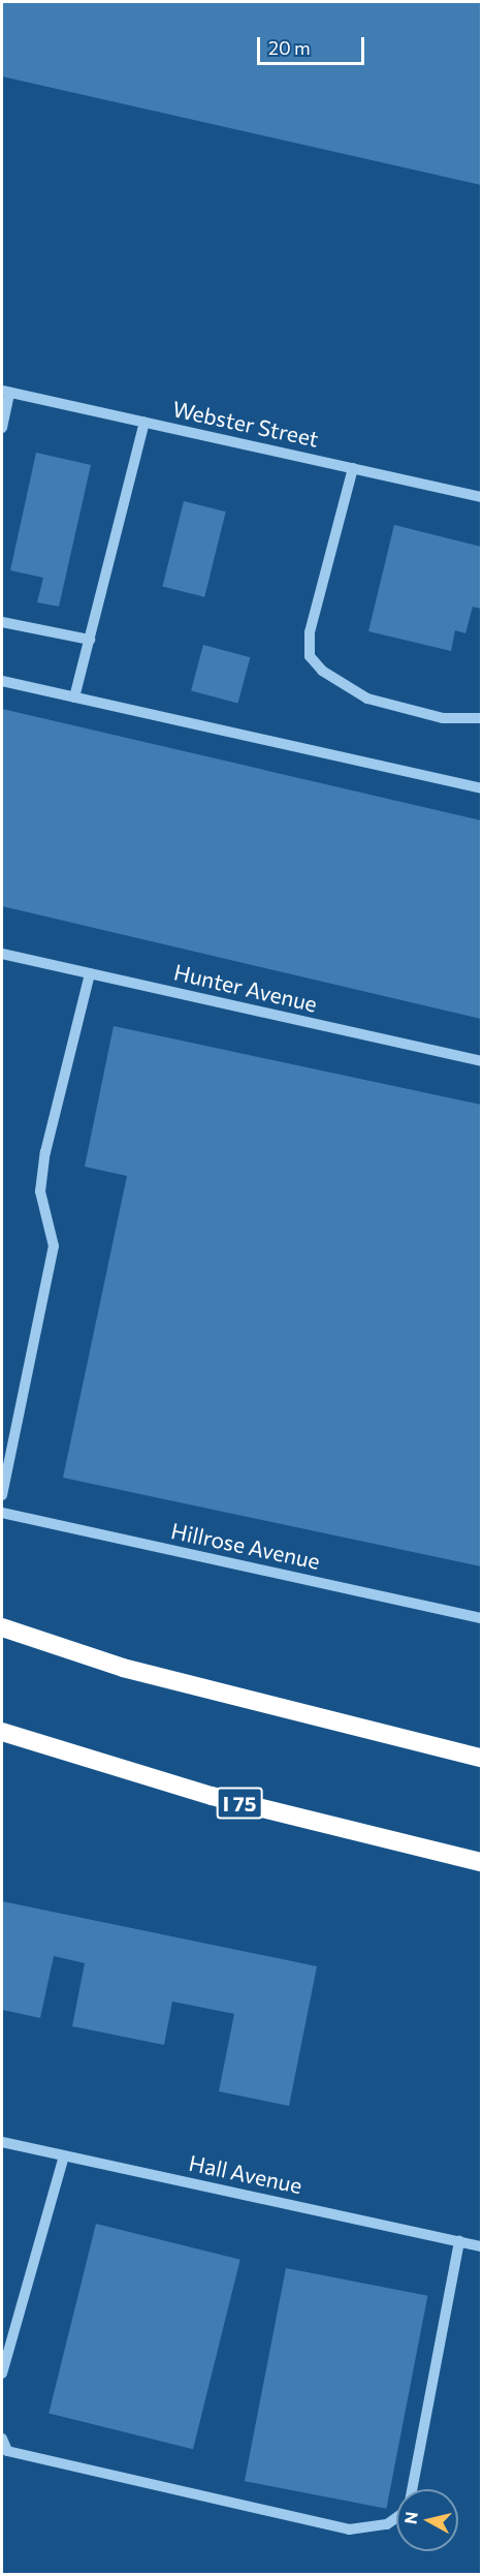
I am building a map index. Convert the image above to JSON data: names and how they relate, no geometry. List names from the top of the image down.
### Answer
{
  "streets": {
    "highway": ["I 75"],
    "street": [
      "Webster Street",
      "Hunter Avenue",
      "Hillrose Avenue",
      "Hall Avenue"
    ]
  },
  "scale_bar": "20 m",
  "north": "left"
}
